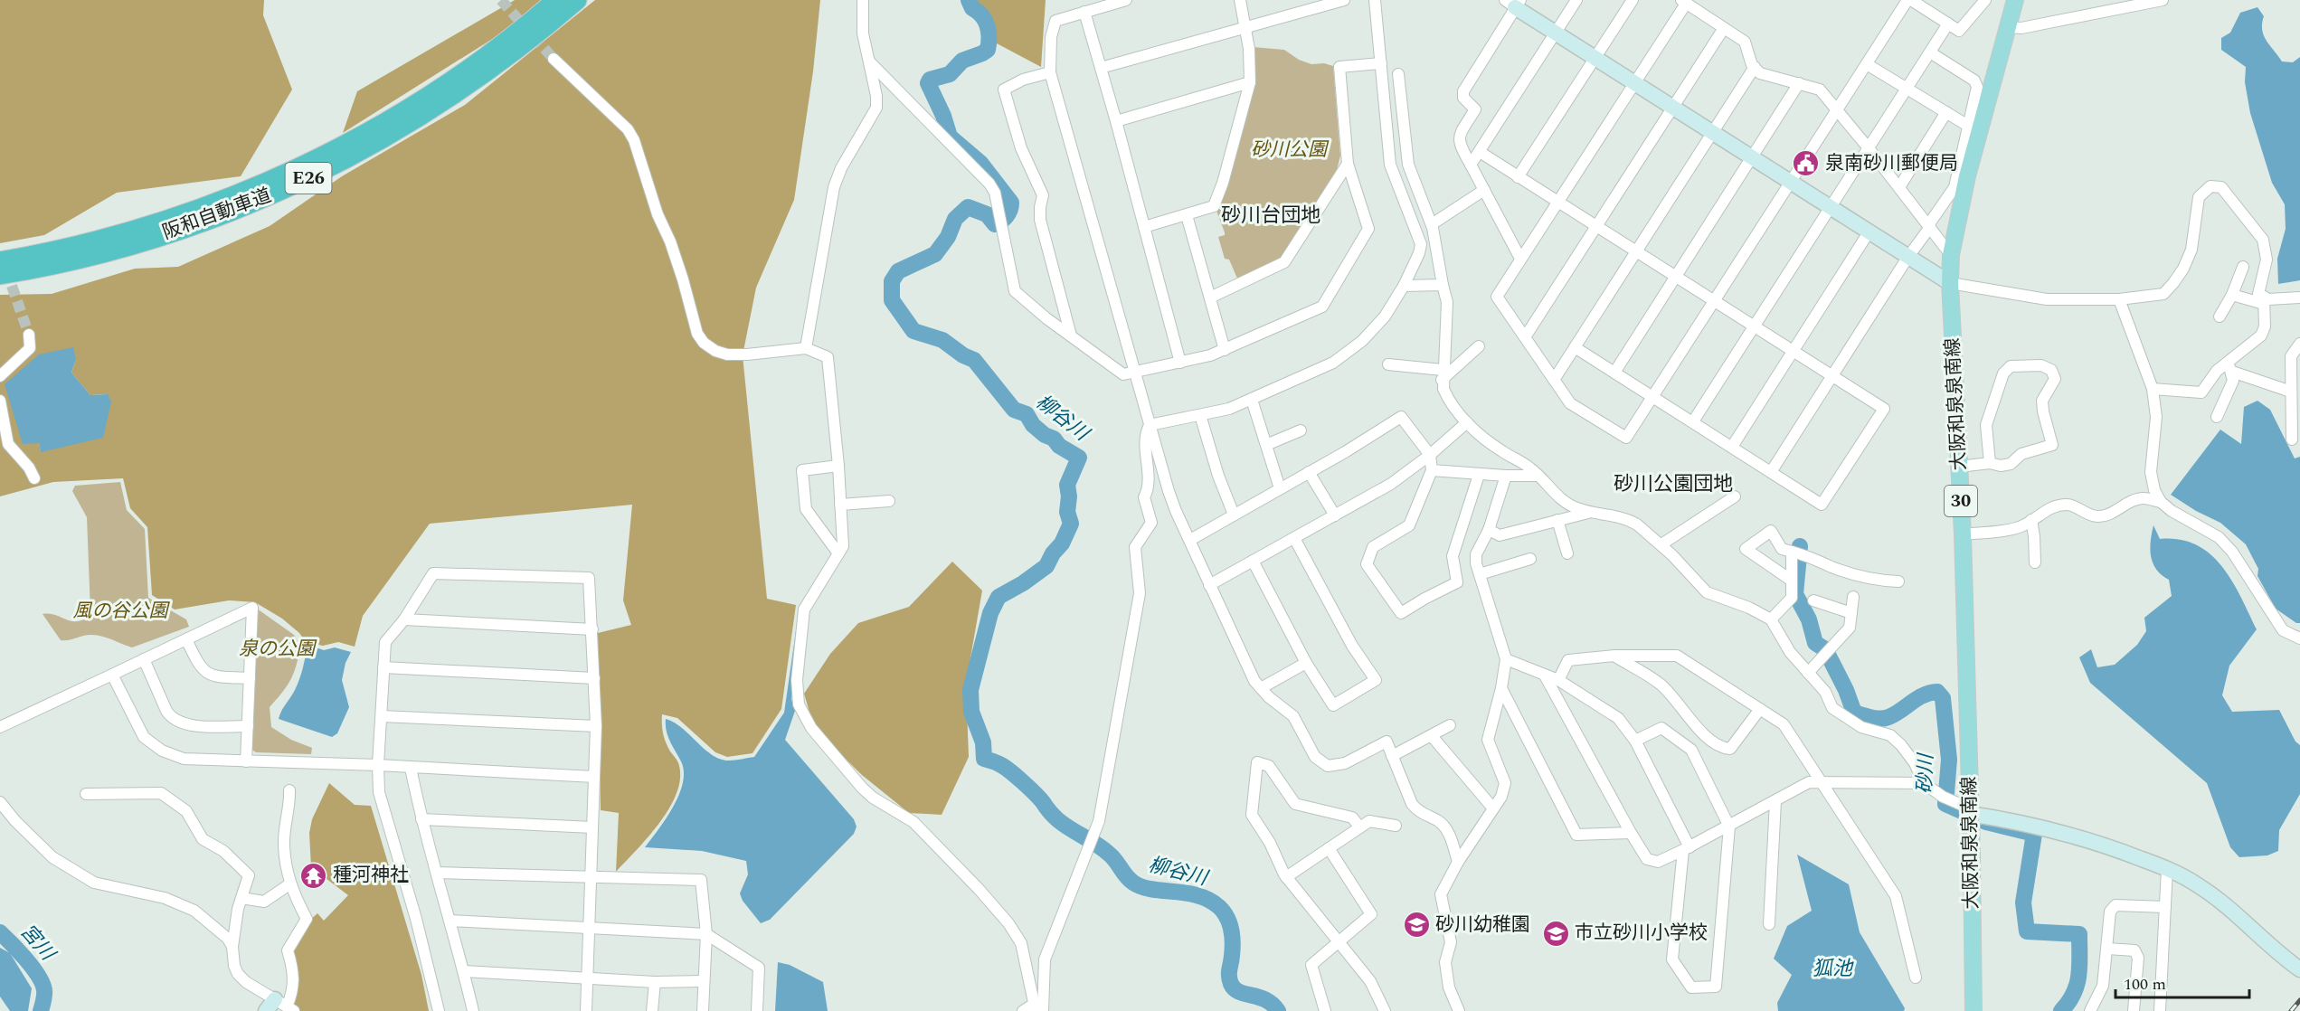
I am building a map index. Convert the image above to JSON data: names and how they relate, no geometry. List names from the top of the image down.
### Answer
{
  "streets": {
    "highway": ["E26", "阪和自動車道"],
    "main road": ["大阪和泉泉南線", "30"]
  },
  "districts": ["砂川台団地", "砂川公園団地"],
  "water": [
    "柳谷川",
    "砂川",
    "宮川",
    "狐池"
  ],
  "parks": ["砂川公園", "風の谷公園", "泉の公園"],
  "places": {
    "public building": ["泉南砂川郵便局"],
    "temple": ["種河神社"],
    "school or university": ["砂川幼稚園", "市立砂川小学校"]
  },
  "scale_bar": "100 m"
}
